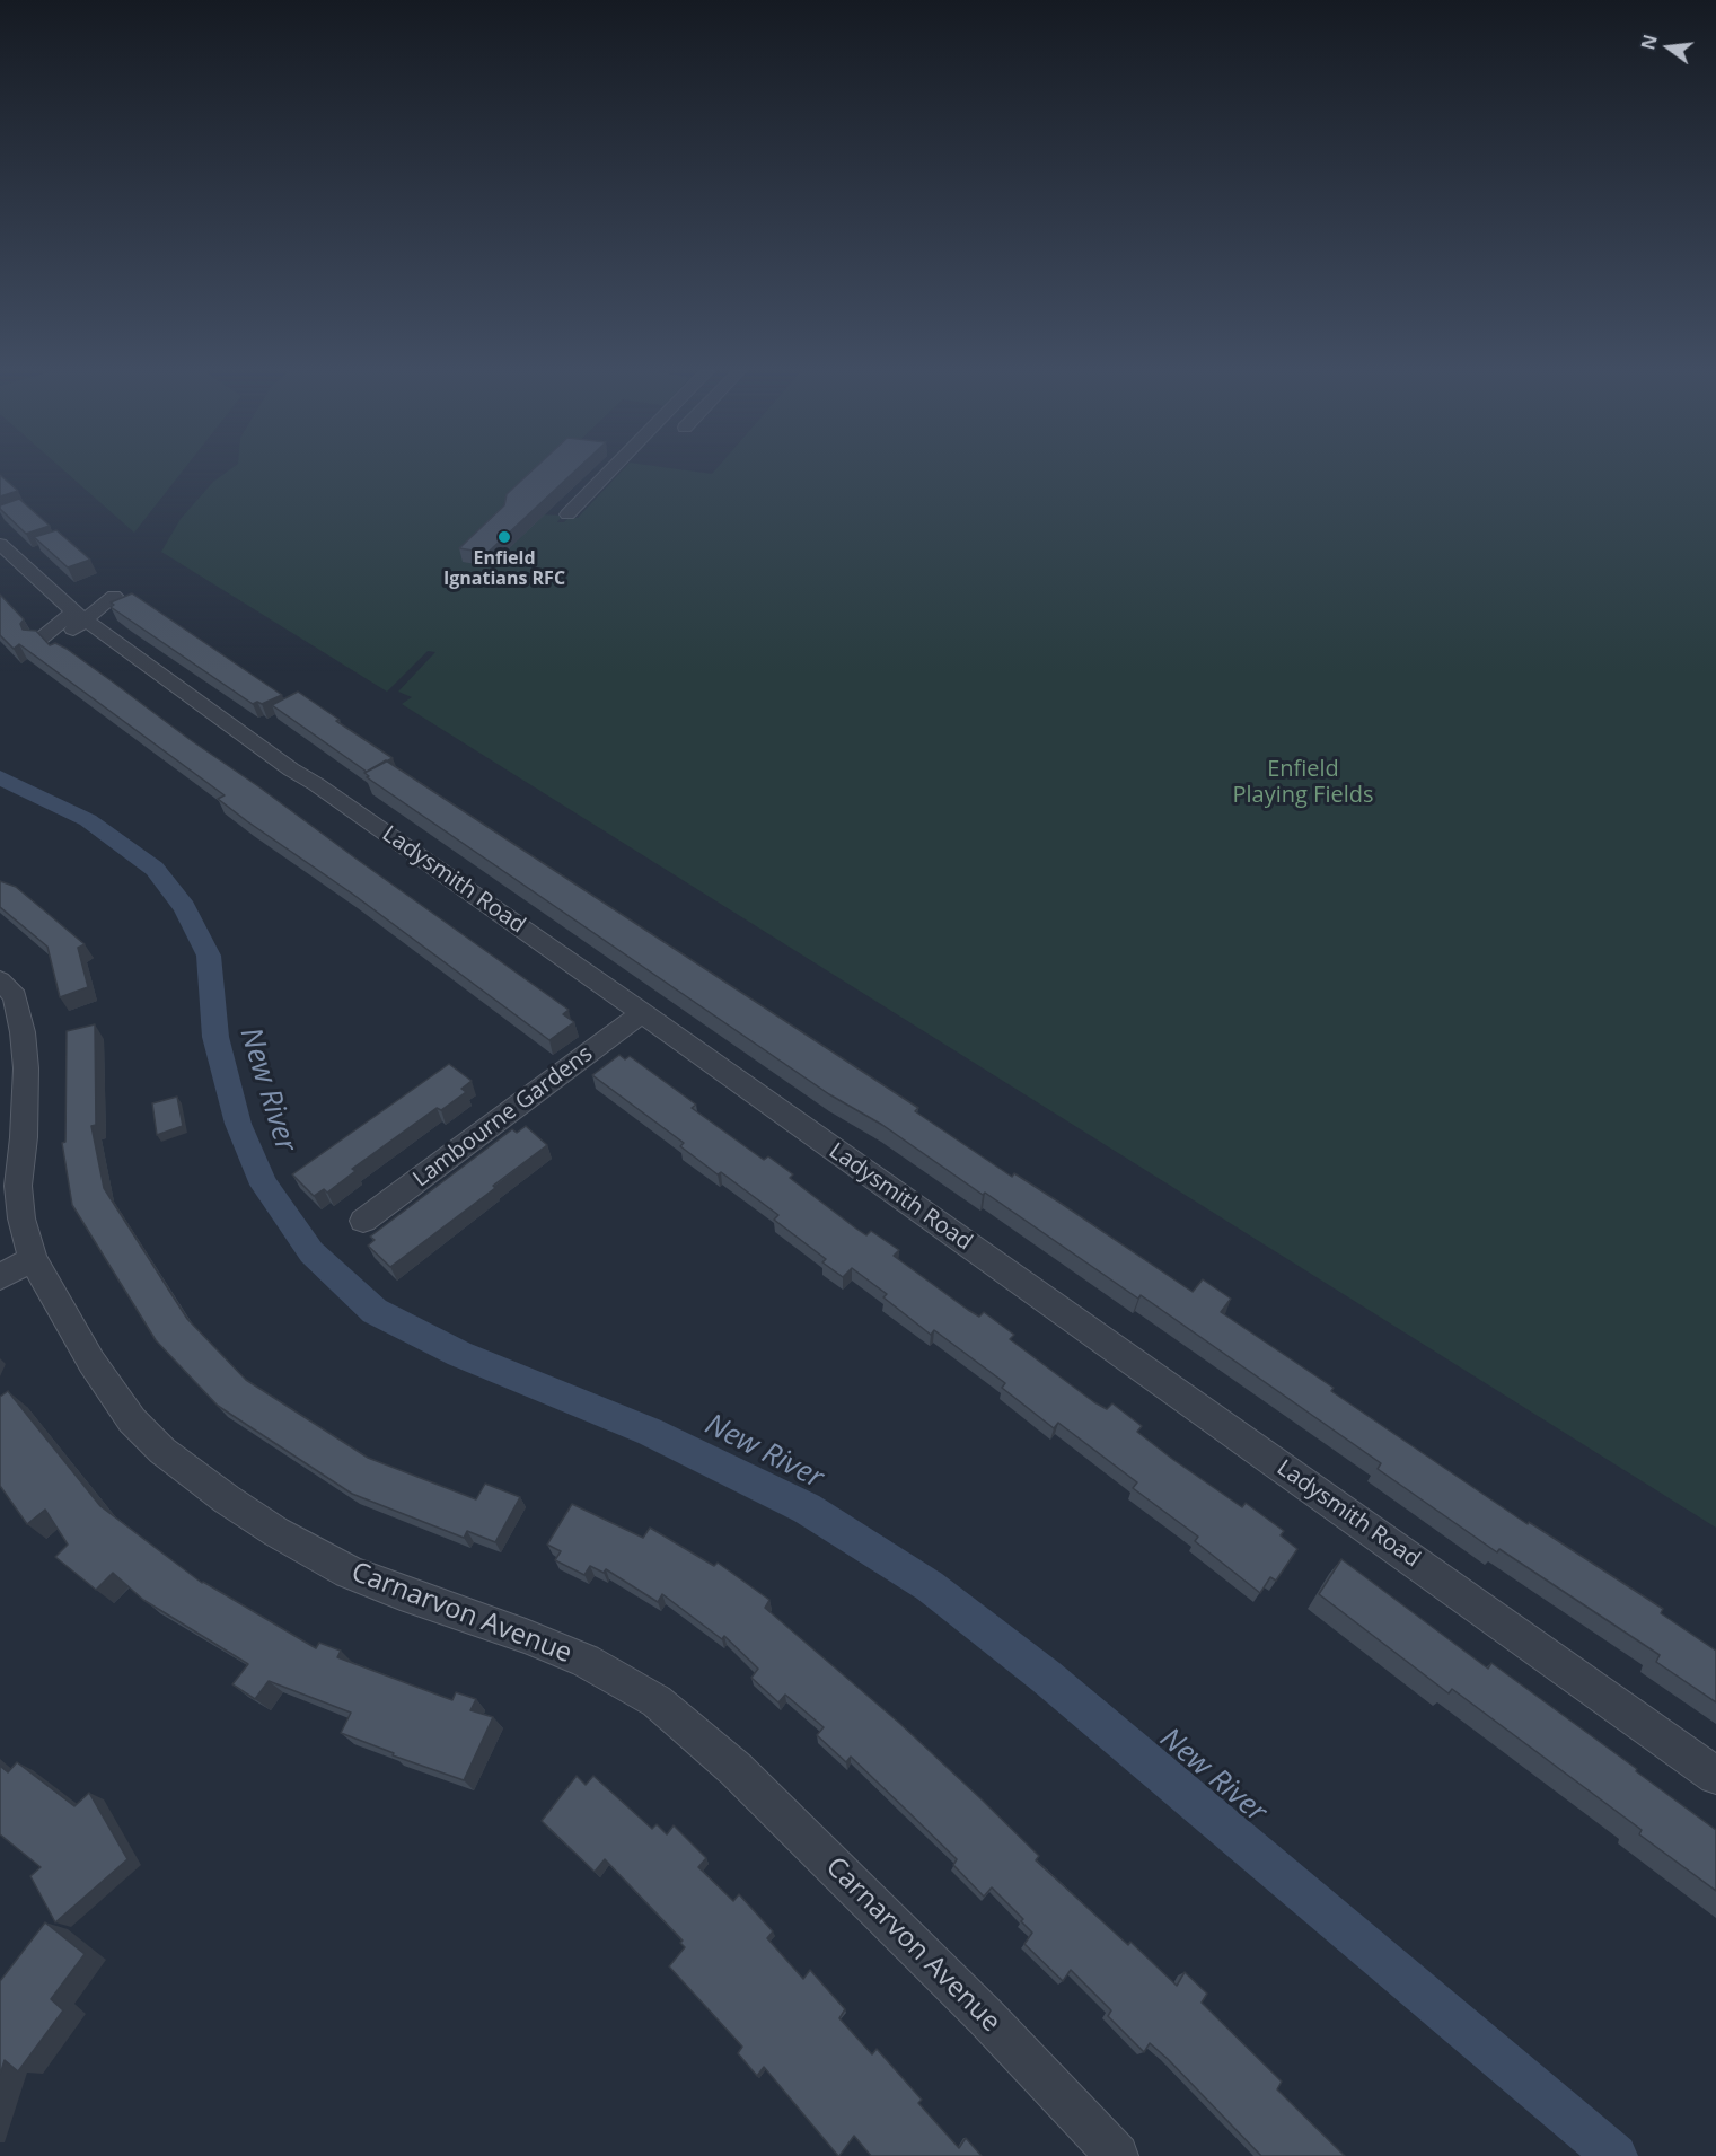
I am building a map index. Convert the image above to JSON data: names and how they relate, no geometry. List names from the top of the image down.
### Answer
{
  "streets": {
    "street": ["Ladysmith Road", "Lambourne Gardens", "Carnarvon Avenue"]
  },
  "crossings": [
    ["Ladysmith Road", "Lambourne Gardens"]
  ],
  "water": ["New River"],
  "parks": ["Enfield Playing Fields"],
  "places": ["Enfield Ignatians RFC"],
  "north": "left"
}
